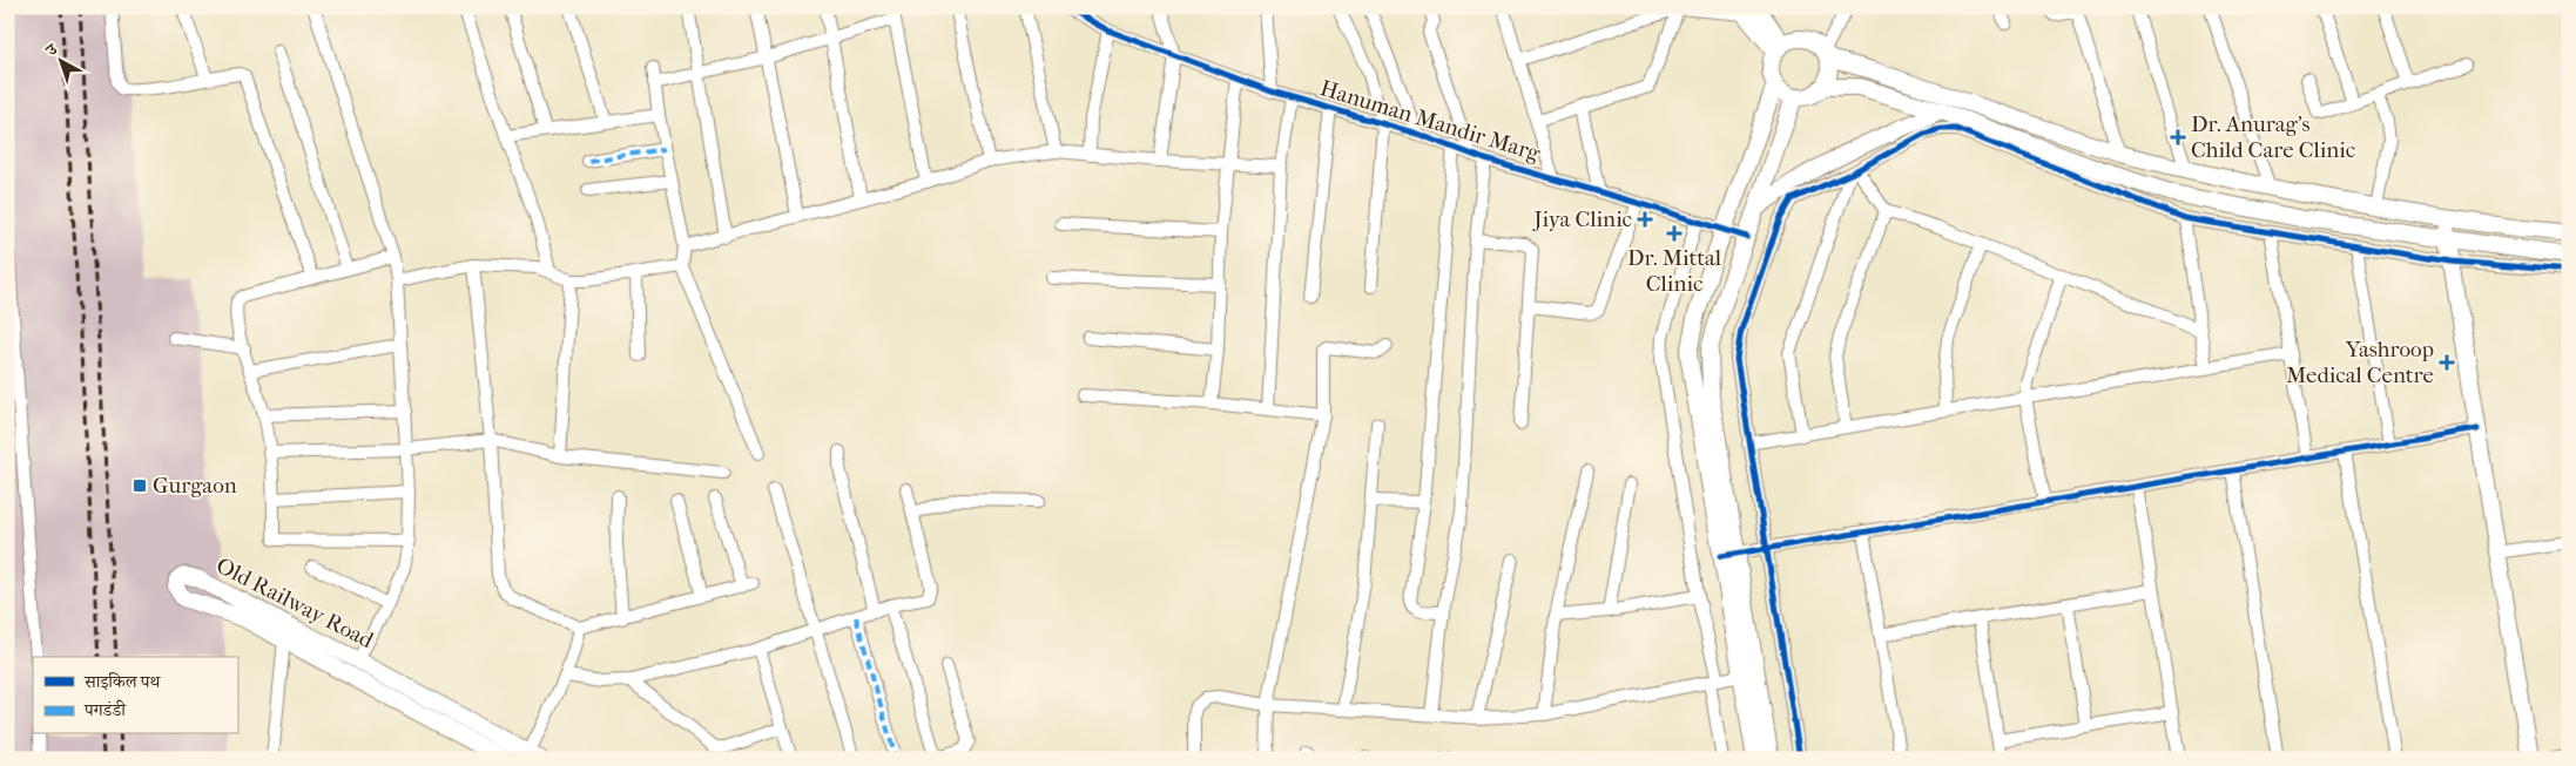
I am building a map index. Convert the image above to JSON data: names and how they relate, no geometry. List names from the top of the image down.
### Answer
{
  "streets": {
    "main road": ["Old Railway Road"],
    "street": ["Hanuman Mandir Marg"]
  },
  "places": {
    "health": [
      "Dr. Anurag's Child Care Clinic",
      "Jiya Clinic",
      "Dr. Mittal Clinic",
      "Yashroop Medical Centre"
    ],
    "transit": ["Gurgaon"]
  },
  "legend": ["साइकिल पथ", "पगडंडी"],
  "north": "top left"
}
